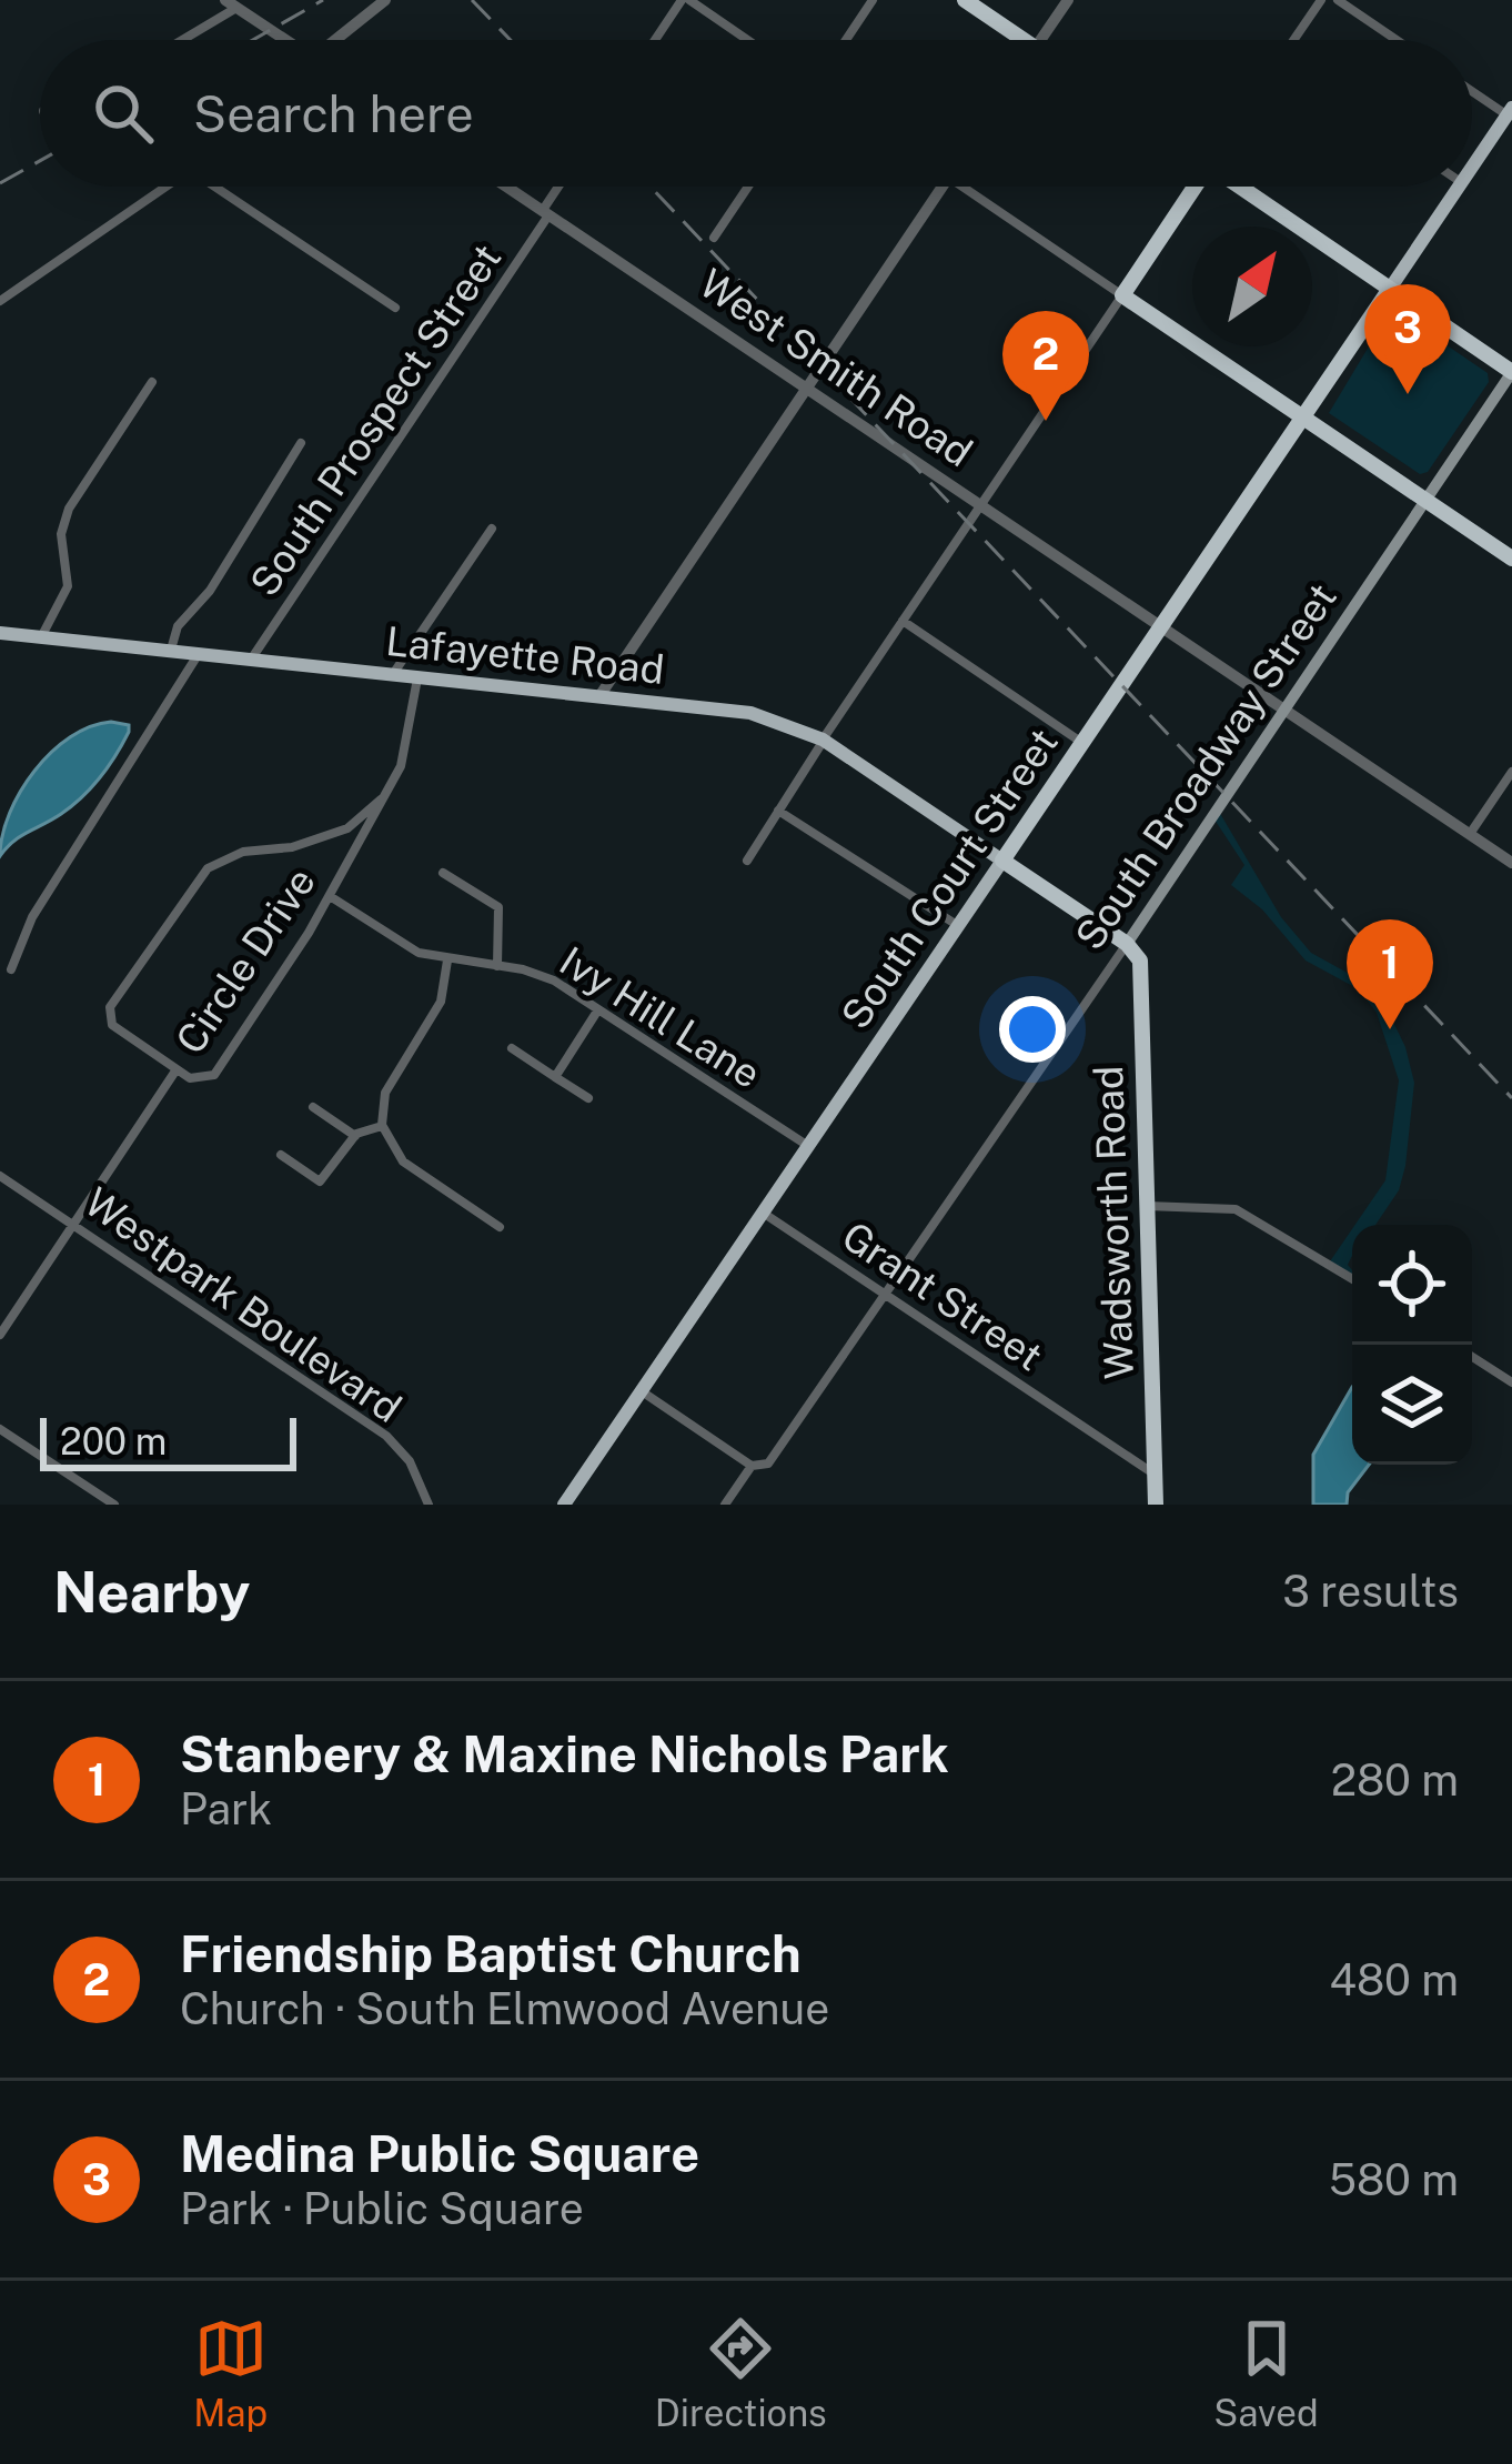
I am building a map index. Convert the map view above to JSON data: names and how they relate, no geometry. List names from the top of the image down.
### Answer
{
  "streets": {
    "highway": ["South Court Street", "Wadsworth Road"],
    "main road": ["Lafayette Road", "South Broadway Street"],
    "street": [
      "West Smith Road",
      "South Prospect Street",
      "Circle Drive",
      "Ivy Hill Lane",
      "Grant Street",
      "Westpark Boulevard"
    ]
  },
  "crossings": [
    ["West Smith Road", "South Prospect Street"],
    ["West Smith Road", "South Broadway Street"],
    ["West Smith Road", "South Court Street"],
    ["South Prospect Street", "Lafayette Road"],
    ["Lafayette Road", "South Court Street"],
    ["Lafayette Road", "Circle Drive"],
    ["South Broadway Street", "Wadsworth Road"],
    ["South Broadway Street", "Grant Street"],
    ["South Court Street", "Ivy Hill Lane"],
    ["South Court Street", "Grant Street"],
    ["Circle Drive", "Ivy Hill Lane"],
    ["Wadsworth Road", "Grant Street"]
  ],
  "scale_bar": "200 m",
  "north": "top right",
  "page": {
    "search": "Search here",
    "pins": ["3", "2", "1"],
    "scale": "200 m",
    "heading": ["Nearby", "3 results"],
    "list": [
      {
        "mark": "1",
        "name": "Stanbery & Maxine Nichols Park",
        "note": "Park",
        "value": "280 m"
      },
      {
        "mark": "2",
        "name": "Friendship Baptist Church",
        "note": "Church · South Elmwood Avenue",
        "value": "480 m"
      },
      {
        "mark": "3",
        "name": "Medina Public Square",
        "note": "Park · Public Square",
        "value": "580 m"
      }
    ],
    "nav": ["Map", "Directions", "Saved"]
  }
}
